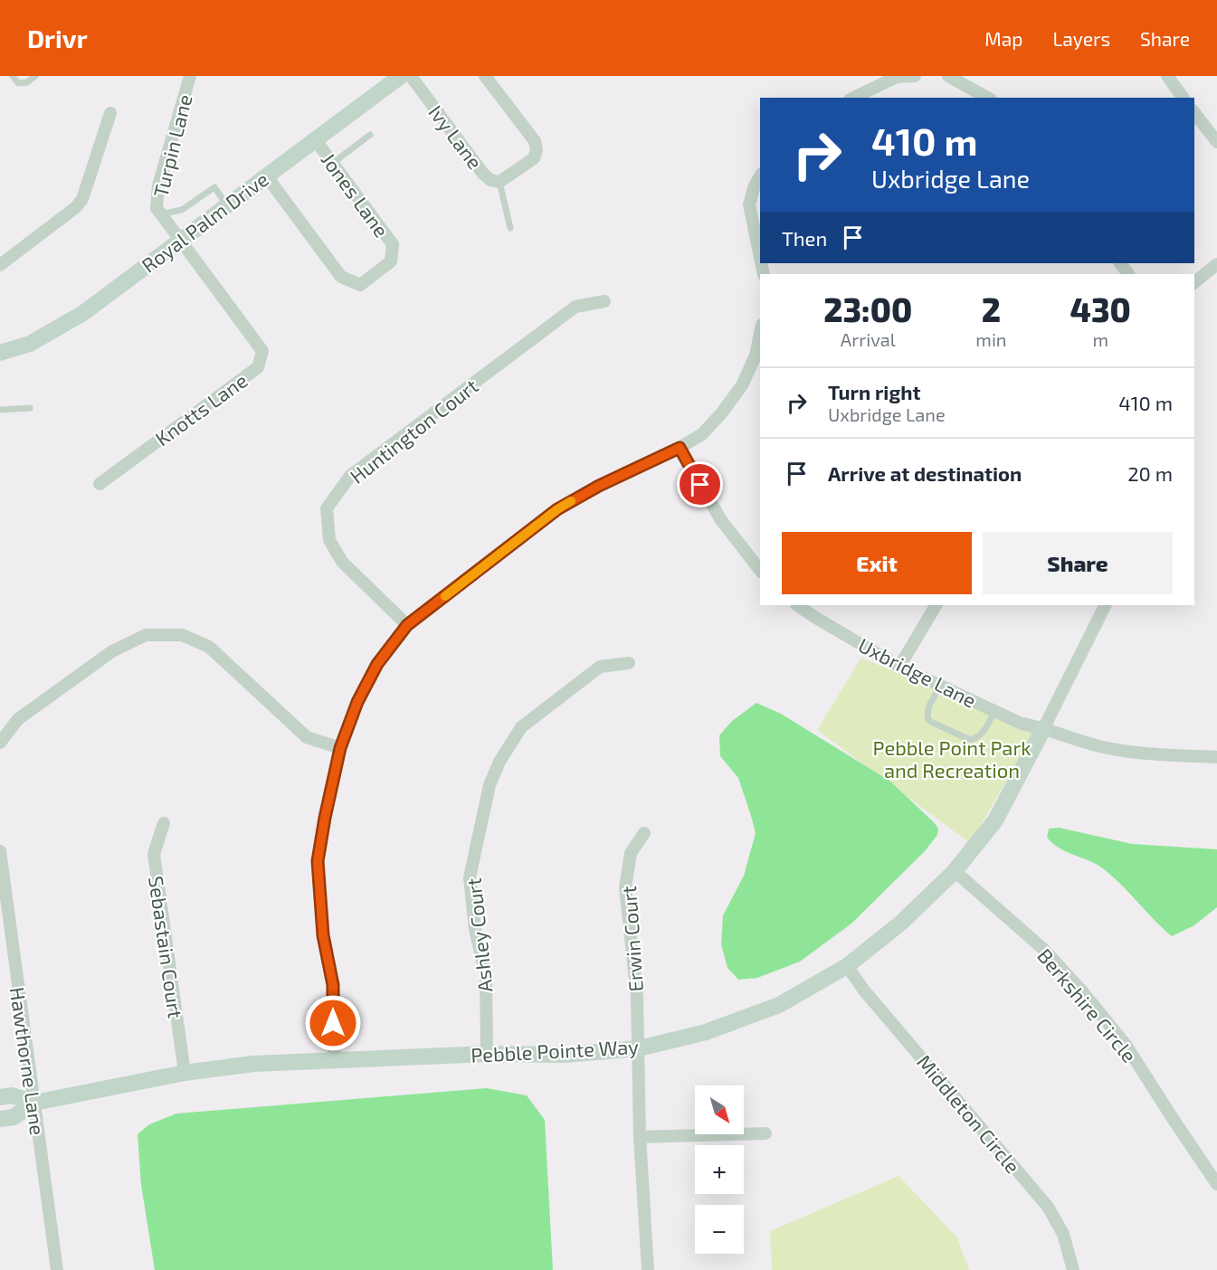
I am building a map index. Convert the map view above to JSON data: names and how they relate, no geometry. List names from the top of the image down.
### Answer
{
  "streets": {
    "street": [
      "Ivy Lane",
      "Turpin Lane",
      "Jones Lane",
      "Royal Palm Drive",
      "Knotts Lane",
      "Huntington Court",
      "Uxbridge Lane",
      "Ashley Court",
      "Erwin Court",
      "Sebastain Court",
      "Berkshire Circle",
      "Pebble Pointe Way",
      "Hawthorne Lane",
      "Middleton Circle"
    ]
  },
  "crossings": [
    ["Turpin Lane", "Royal Palm Drive"],
    ["Turpin Lane", "Knotts Lane"],
    ["Jones Lane", "Royal Palm Drive"],
    ["Royal Palm Drive", "Knotts Lane"],
    ["Uxbridge Lane", "Pebble Pointe Way"],
    ["Ashley Court", "Pebble Pointe Way"],
    ["Erwin Court", "Pebble Pointe Way"],
    ["Sebastain Court", "Pebble Pointe Way"],
    ["Berkshire Circle", "Pebble Pointe Way"],
    ["Pebble Pointe Way", "Hawthorne Lane"],
    ["Pebble Pointe Way", "Middleton Circle"]
  ],
  "parks": ["Pebble Point Park and Recreation"],
  "north": "bottom right",
  "page": {
    "header": "Drivr",
    "nav": ["Map", "Layers", "Share"],
    "turn": ["410 m", "Uxbridge Lane"],
    "then": "Then",
    "eta": [
      "23:00",
      "Arrival",
      "2",
      "min",
      "430",
      "m"
    ],
    "list": [
      {
        "name": "Turn right",
        "note": "Uxbridge Lane",
        "value": "410 m"
      },
      {
        "name": "Arrive at destination",
        "value": "20 m"
      }
    ],
    "buttons": ["Exit", "Share"],
    "map_buttons": ["+", "−"]
  }
}
